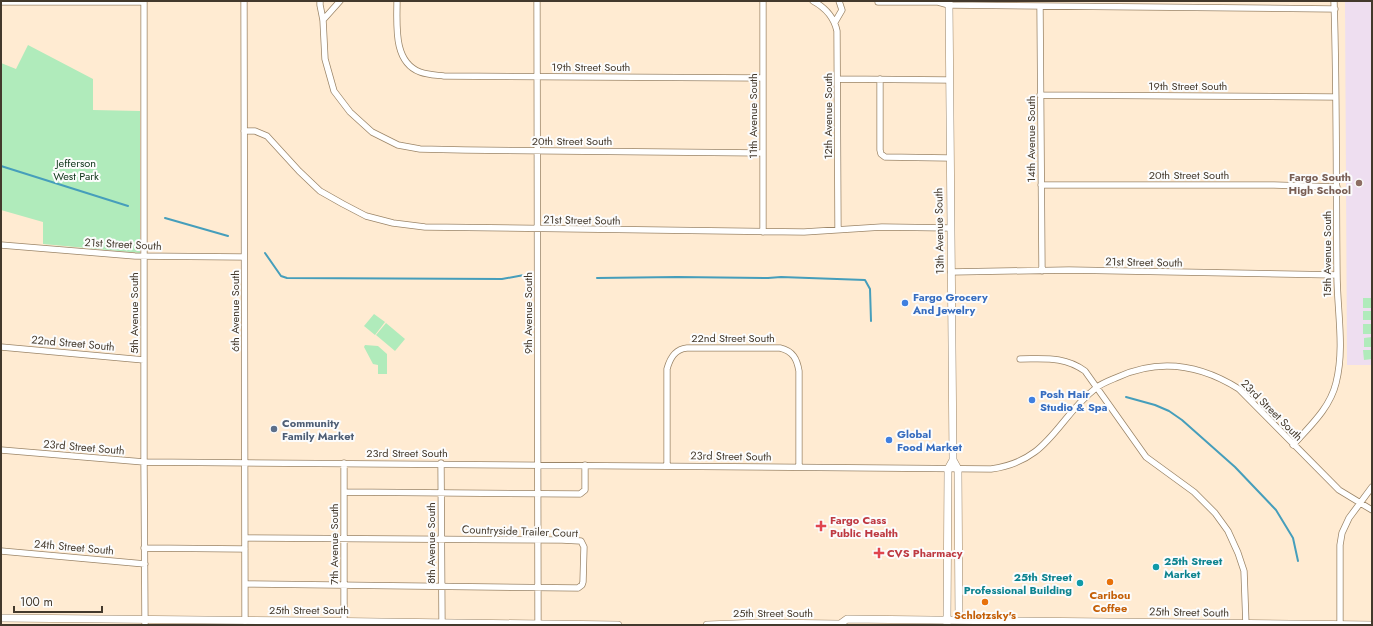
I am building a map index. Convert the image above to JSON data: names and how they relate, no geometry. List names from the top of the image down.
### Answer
{
  "streets": {
    "main road": ["13th Avenue South", "25th Street South"],
    "street": [
      "19th Street South",
      "11th Avenue South",
      "12th Avenue South",
      "14th Avenue South",
      "20th Street South",
      "21st Street South",
      "15th Avenue South",
      "6th Avenue South",
      "5th Avenue South",
      "9th Avenue South",
      "22nd Street South",
      "23rd Street South",
      "Countryside Trailer Court",
      "8th Avenue South",
      "7th Avenue South",
      "24th Street South"
    ]
  },
  "crossings": [
    ["19th Street South", "11th Avenue South"],
    ["19th Street South", "14th Avenue South"],
    ["19th Street South", "15th Avenue South"],
    ["19th Street South", "9th Avenue South"],
    ["11th Avenue South", "20th Street South"],
    ["11th Avenue South", "21st Street South"],
    ["12th Avenue South", "21st Street South"],
    ["14th Avenue South", "20th Street South"],
    ["14th Avenue South", "21st Street South"],
    ["20th Street South", "15th Avenue South"],
    ["20th Street South", "9th Avenue South"],
    ["21st Street South", "13th Avenue South"],
    ["21st Street South", "15th Avenue South"],
    ["21st Street South", "6th Avenue South"],
    ["21st Street South", "5th Avenue South"],
    ["21st Street South", "9th Avenue South"],
    ["13th Avenue South", "23rd Street South"],
    ["13th Avenue South", "25th Street South"],
    ["15th Avenue South", "23rd Street South"],
    ["6th Avenue South", "23rd Street South"],
    ["6th Avenue South", "Countryside Trailer Court"],
    ["6th Avenue South", "25th Street South"],
    ["5th Avenue South", "22nd Street South"],
    ["5th Avenue South", "23rd Street South"],
    ["5th Avenue South", "24th Street South"],
    ["5th Avenue South", "25th Street South"],
    ["9th Avenue South", "23rd Street South"],
    ["9th Avenue South", "Countryside Trailer Court"],
    ["9th Avenue South", "25th Street South"],
    ["22nd Street South", "23rd Street South"],
    ["23rd Street South", "8th Avenue South"],
    ["23rd Street South", "7th Avenue South"],
    ["Countryside Trailer Court", "8th Avenue South"],
    ["Countryside Trailer Court", "7th Avenue South"],
    ["8th Avenue South", "25th Street South"],
    ["7th Avenue South", "25th Street South"]
  ],
  "parks": ["Jefferson West Park"],
  "places": {
    "other": [
      "Fargo South High School",
      "Fargo Grocery And Jewelry",
      "Posh Hair Studio & Spa",
      "Community Family Market",
      "Global Food Market",
      "25th Street Market",
      "Caribou Coffee",
      "25th Street Professional Building",
      "Schlotzsky's"
    ],
    "health": ["Fargo Cass Public Health", "CVS Pharmacy"]
  },
  "scale_bar": "100 m"
}
